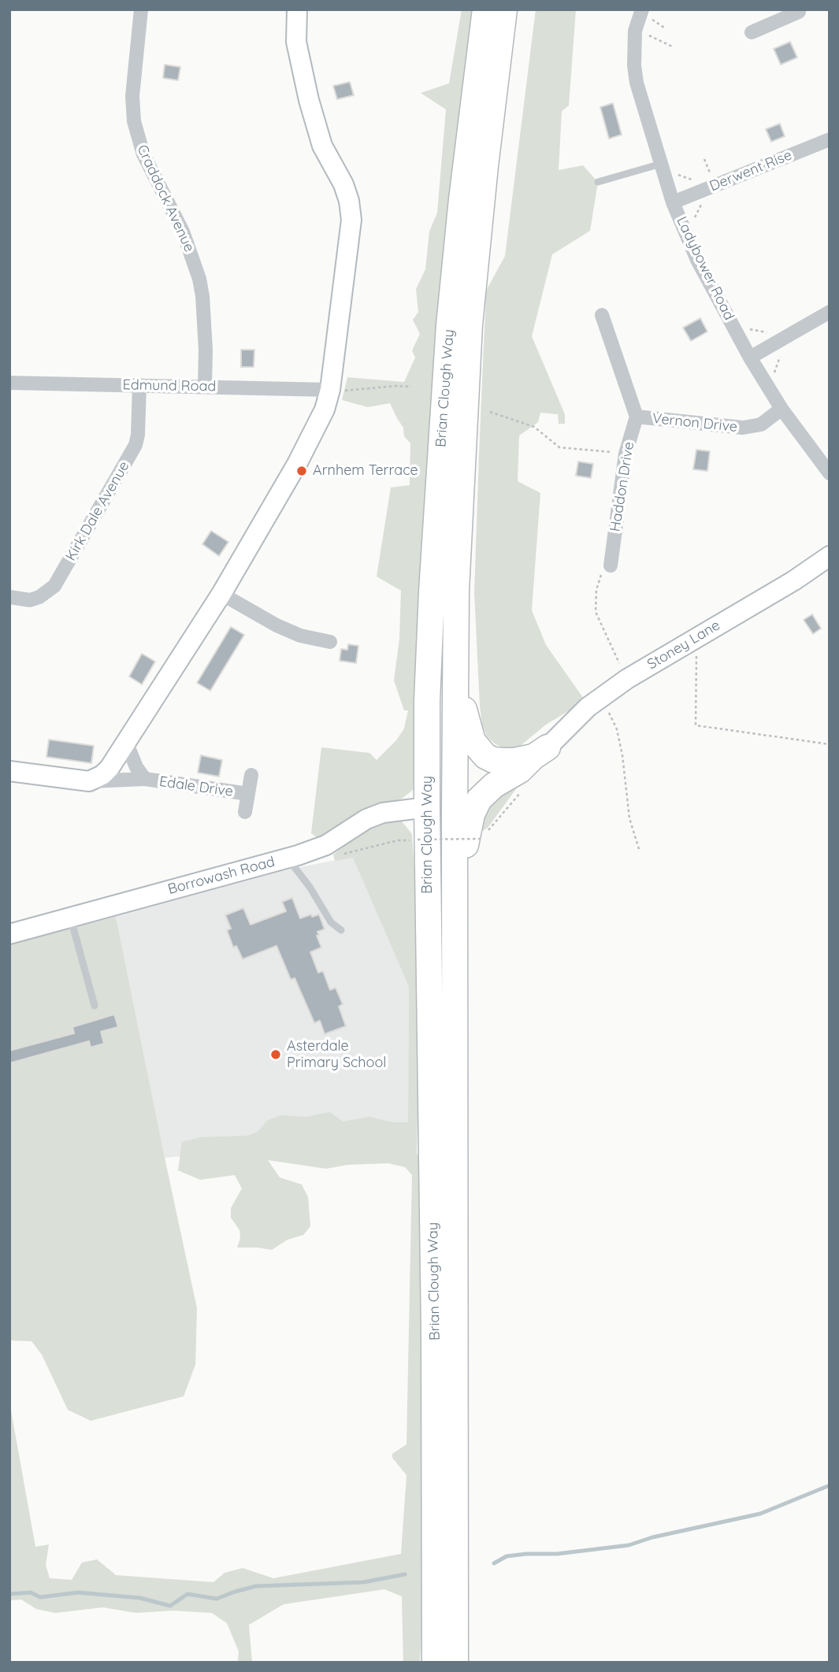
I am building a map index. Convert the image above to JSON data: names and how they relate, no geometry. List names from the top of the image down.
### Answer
{
  "streets": {
    "highway": ["Brian Clough Way"],
    "street": [
      "Derwent Rise",
      "Craddock Avenue",
      "Ladybower Road",
      "Edmund Road",
      "Vernon Drive",
      "Haddon Drive",
      "Kirk Dale Avenue",
      "Stoney Lane",
      "Edale Drive",
      "Borrowash Road"
    ]
  },
  "crossings": [
    ["Derwent Rise", "Ladybower Road"],
    ["Craddock Avenue", "Edmund Road"],
    ["Ladybower Road", "Vernon Drive"],
    ["Edmund Road", "Kirk Dale Avenue"],
    ["Brian Clough Way", "Borrowash Road"],
    ["Vernon Drive", "Haddon Drive"]
  ],
  "places": ["Arnhem Terrace", "Asterdale Primary School"]
}
